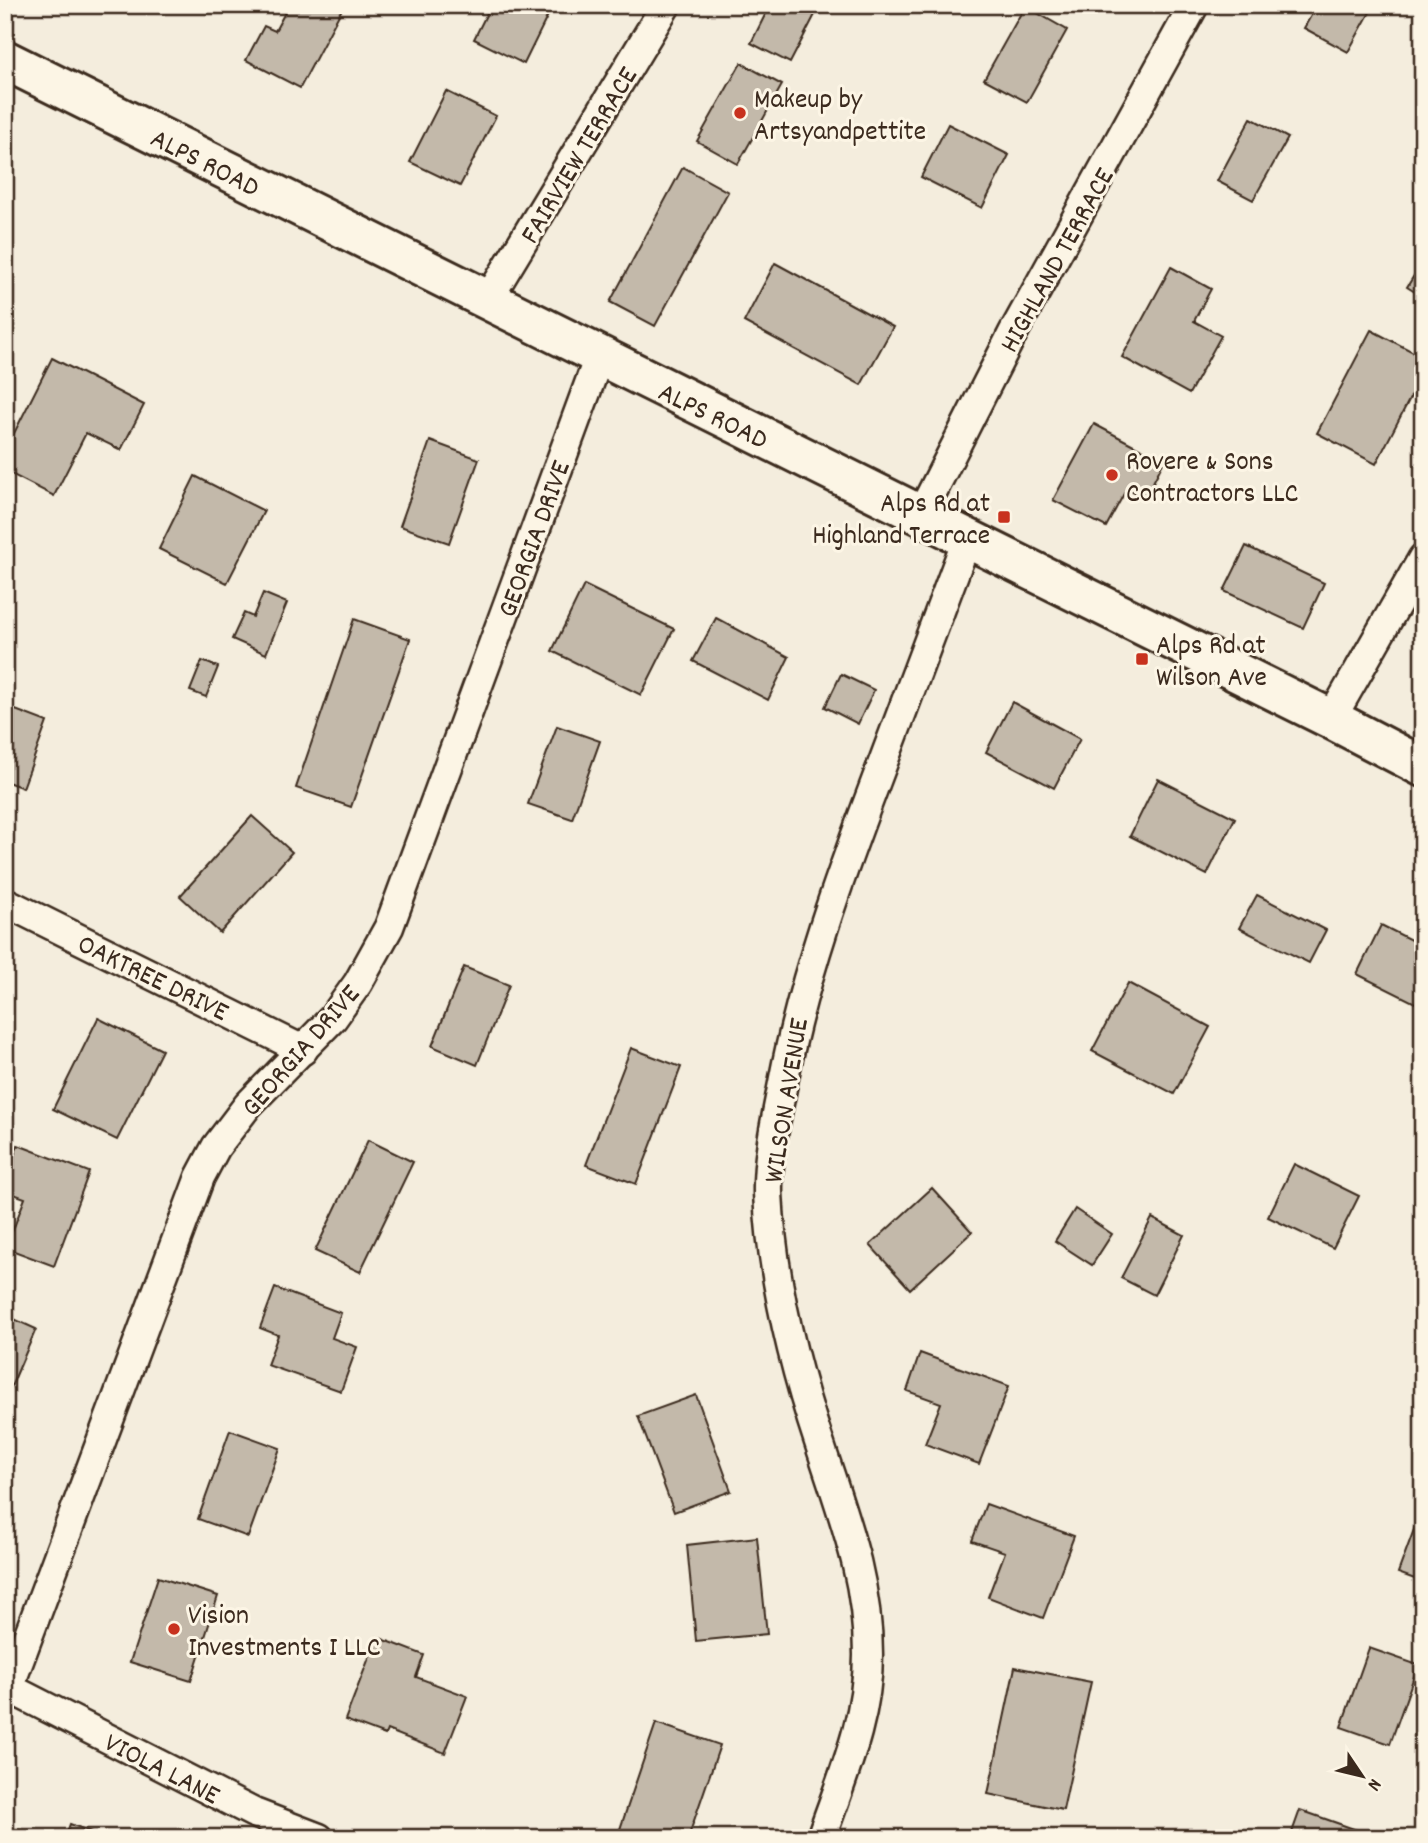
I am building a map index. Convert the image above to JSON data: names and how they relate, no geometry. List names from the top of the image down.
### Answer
{
  "streets": {
    "main road": ["ALPS ROAD"],
    "street": [
      "FAIRVIEW TERRACE",
      "HIGHLAND TERRACE",
      "GEORGIA DRIVE",
      "OAKTREE DRIVE",
      "WILSON AVENUE",
      "VIOLA LANE"
    ]
  },
  "crossings": [
    ["FAIRVIEW TERRACE", "ALPS ROAD"],
    ["ALPS ROAD", "HIGHLAND TERRACE"],
    ["ALPS ROAD", "GEORGIA DRIVE"],
    ["ALPS ROAD", "WILSON AVENUE"],
    ["GEORGIA DRIVE", "OAKTREE DRIVE"],
    ["GEORGIA DRIVE", "VIOLA LANE"]
  ],
  "places": {
    "other": ["Makeup by Artsyandpettite", "Rovere & Sons Contractors LLC", "Vision Investments I LLC"],
    "transit": ["Alps Rd at Highland Terrace", "Alps Rd at Wilson Ave"]
  },
  "north": "bottom right"
}
